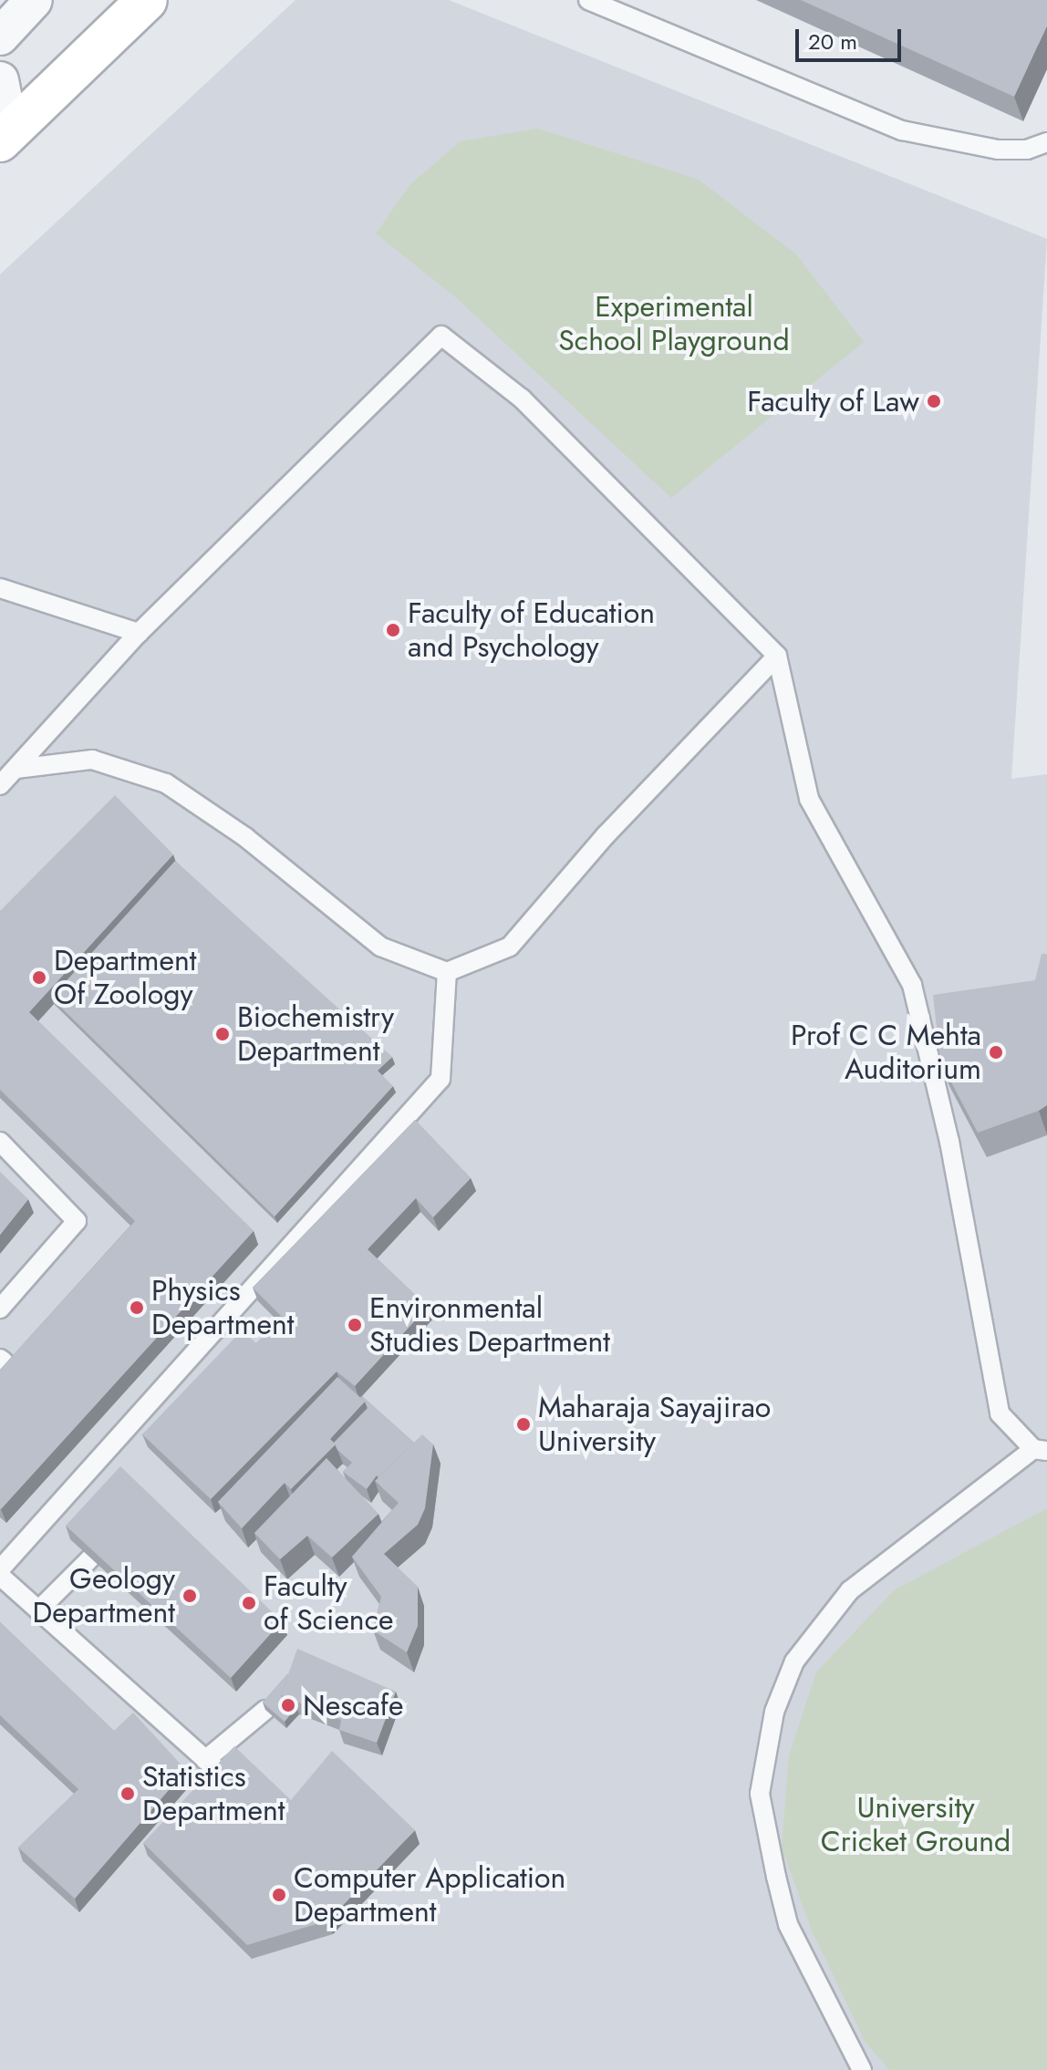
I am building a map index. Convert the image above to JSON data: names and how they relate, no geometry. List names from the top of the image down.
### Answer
{
  "parks": ["Experimental School Playground", "University Cricket Ground"],
  "places": [
    "Faculty of Law",
    "Faculty of Education and Psychology",
    "Department Of Zoology",
    "Biochemistry Department",
    "Prof C C Mehta Auditorium",
    "Physics Department",
    "Environmental Studies Department",
    "Maharaja Sayajirao University",
    "Geology Department",
    "Faculty of Science",
    "Nescafe",
    "Statistics Department",
    "Computer Application Department"
  ],
  "scale_bar": "20 m"
}
